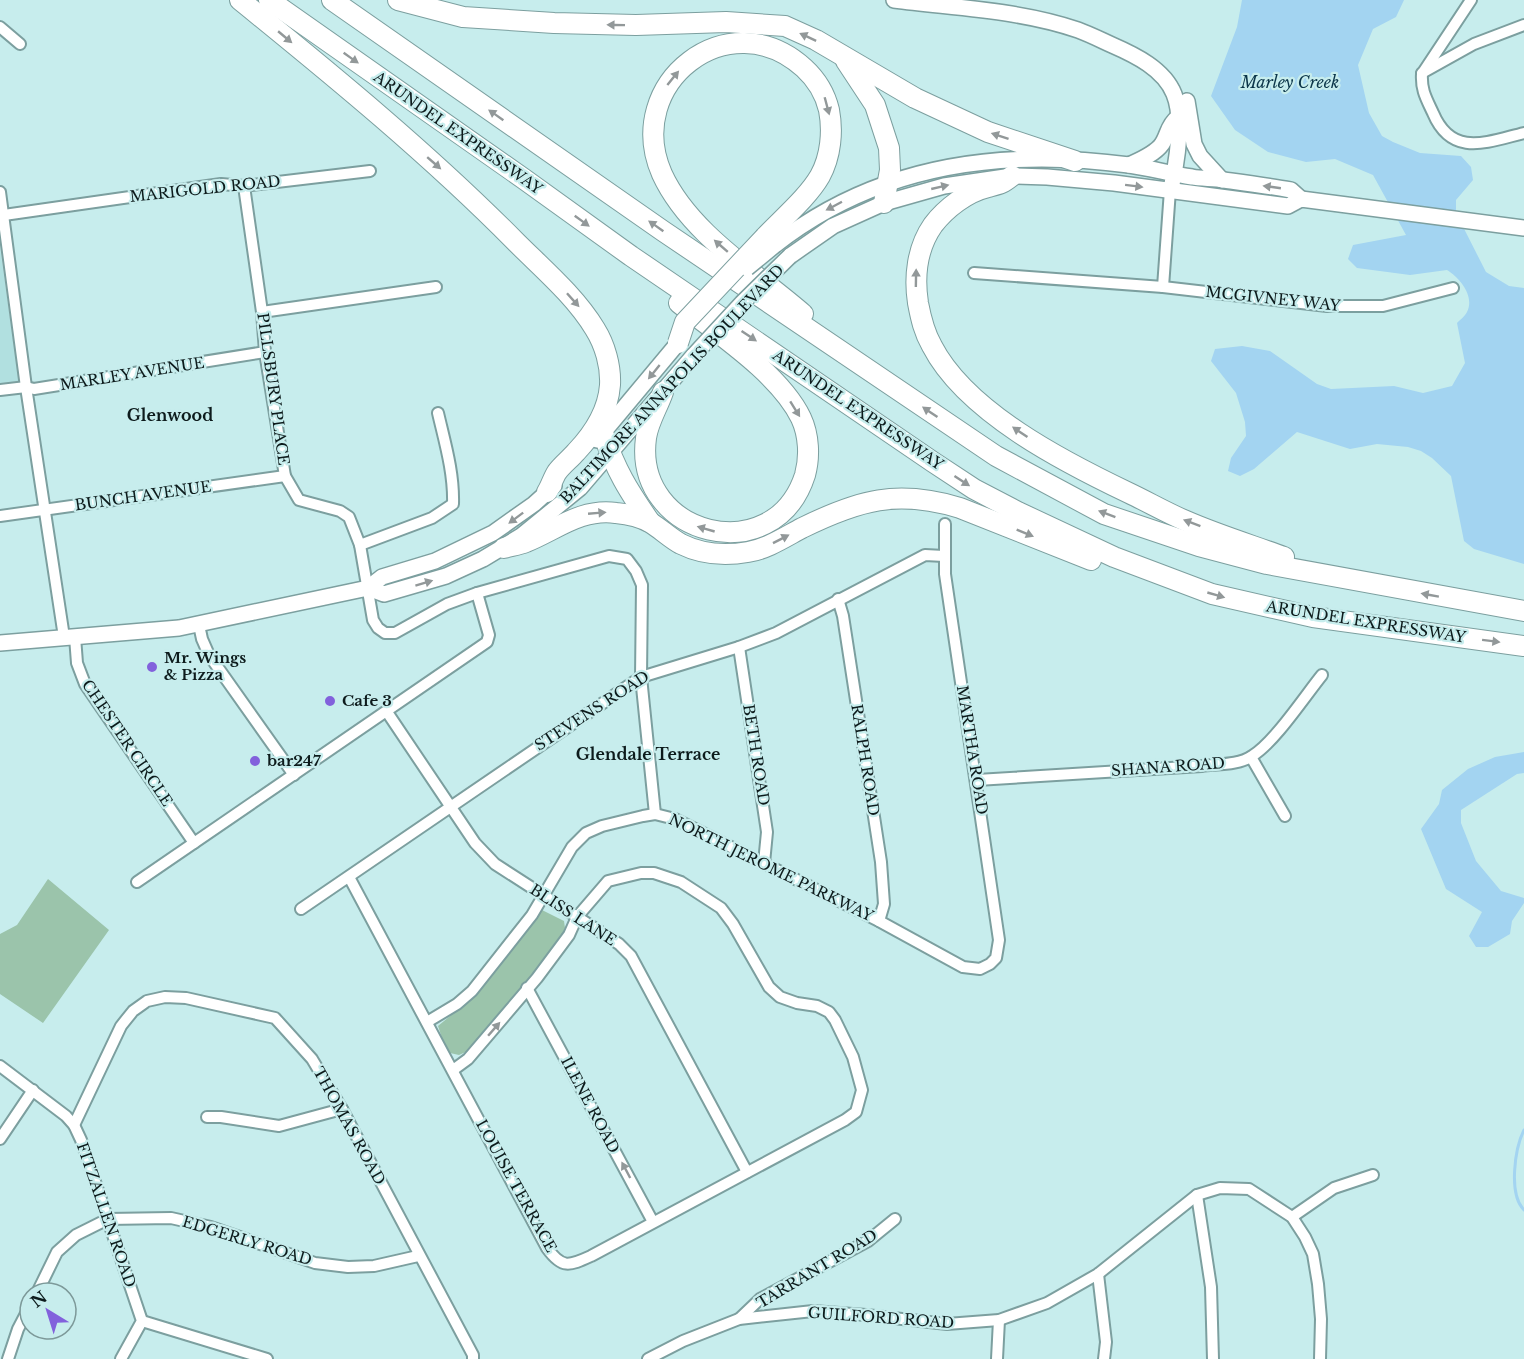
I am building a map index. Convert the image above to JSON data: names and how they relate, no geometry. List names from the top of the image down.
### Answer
{
  "streets": {
    "highway": ["ARUNDEL EXPRESSWAY"],
    "main road": ["BALTIMORE ANNAPOLIS BOULEVARD"],
    "street": [
      "MARIGOLD ROAD",
      "MCGIVNEY WAY",
      "MARLEY AVENUE",
      "PILLSBURY PLACE",
      "BUNCH AVENUE",
      "STEVENS ROAD",
      "CHESTER CIRCLE",
      "MARTHA ROAD",
      "BETH ROAD",
      "RALPH ROAD",
      "SHANA ROAD",
      "NORTH JEROME PARKWAY",
      "BLISS LANE",
      "ILENE ROAD",
      "THOMAS ROAD",
      "LOUISE TERRACE",
      "FITZALLEN ROAD",
      "EDGERLY ROAD",
      "TARRANT ROAD",
      "GUILFORD ROAD"
    ]
  },
  "crossings": [
    ["MARIGOLD ROAD", "PILLSBURY PLACE"],
    ["MARIGOLD ROAD", "CHESTER CIRCLE"],
    ["MARLEY AVENUE", "PILLSBURY PLACE"],
    ["MARLEY AVENUE", "CHESTER CIRCLE"],
    ["BALTIMORE ANNAPOLIS BOULEVARD", "PILLSBURY PLACE"],
    ["BALTIMORE ANNAPOLIS BOULEVARD", "CHESTER CIRCLE"],
    ["PILLSBURY PLACE", "BUNCH AVENUE"],
    ["BUNCH AVENUE", "CHESTER CIRCLE"],
    ["STEVENS ROAD", "MARTHA ROAD"],
    ["STEVENS ROAD", "BETH ROAD"],
    ["STEVENS ROAD", "RALPH ROAD"],
    ["STEVENS ROAD", "BLISS LANE"],
    ["STEVENS ROAD", "LOUISE TERRACE"],
    ["MARTHA ROAD", "SHANA ROAD"],
    ["MARTHA ROAD", "NORTH JEROME PARKWAY"],
    ["BETH ROAD", "NORTH JEROME PARKWAY"],
    ["RALPH ROAD", "NORTH JEROME PARKWAY"],
    ["NORTH JEROME PARKWAY", "BLISS LANE"],
    ["NORTH JEROME PARKWAY", "LOUISE TERRACE"],
    ["BLISS LANE", "LOUISE TERRACE"],
    ["ILENE ROAD", "LOUISE TERRACE"],
    ["THOMAS ROAD", "FITZALLEN ROAD"],
    ["THOMAS ROAD", "EDGERLY ROAD"],
    ["FITZALLEN ROAD", "EDGERLY ROAD"],
    ["TARRANT ROAD", "GUILFORD ROAD"]
  ],
  "one_way": ["ILENE ROAD"],
  "districts": ["Glenwood", "Glendale Terrace"],
  "water": ["Marley Creek"],
  "places": ["Mr. Wings & Pizza", "Cafe 3", "bar247"],
  "north": "top left"
}
